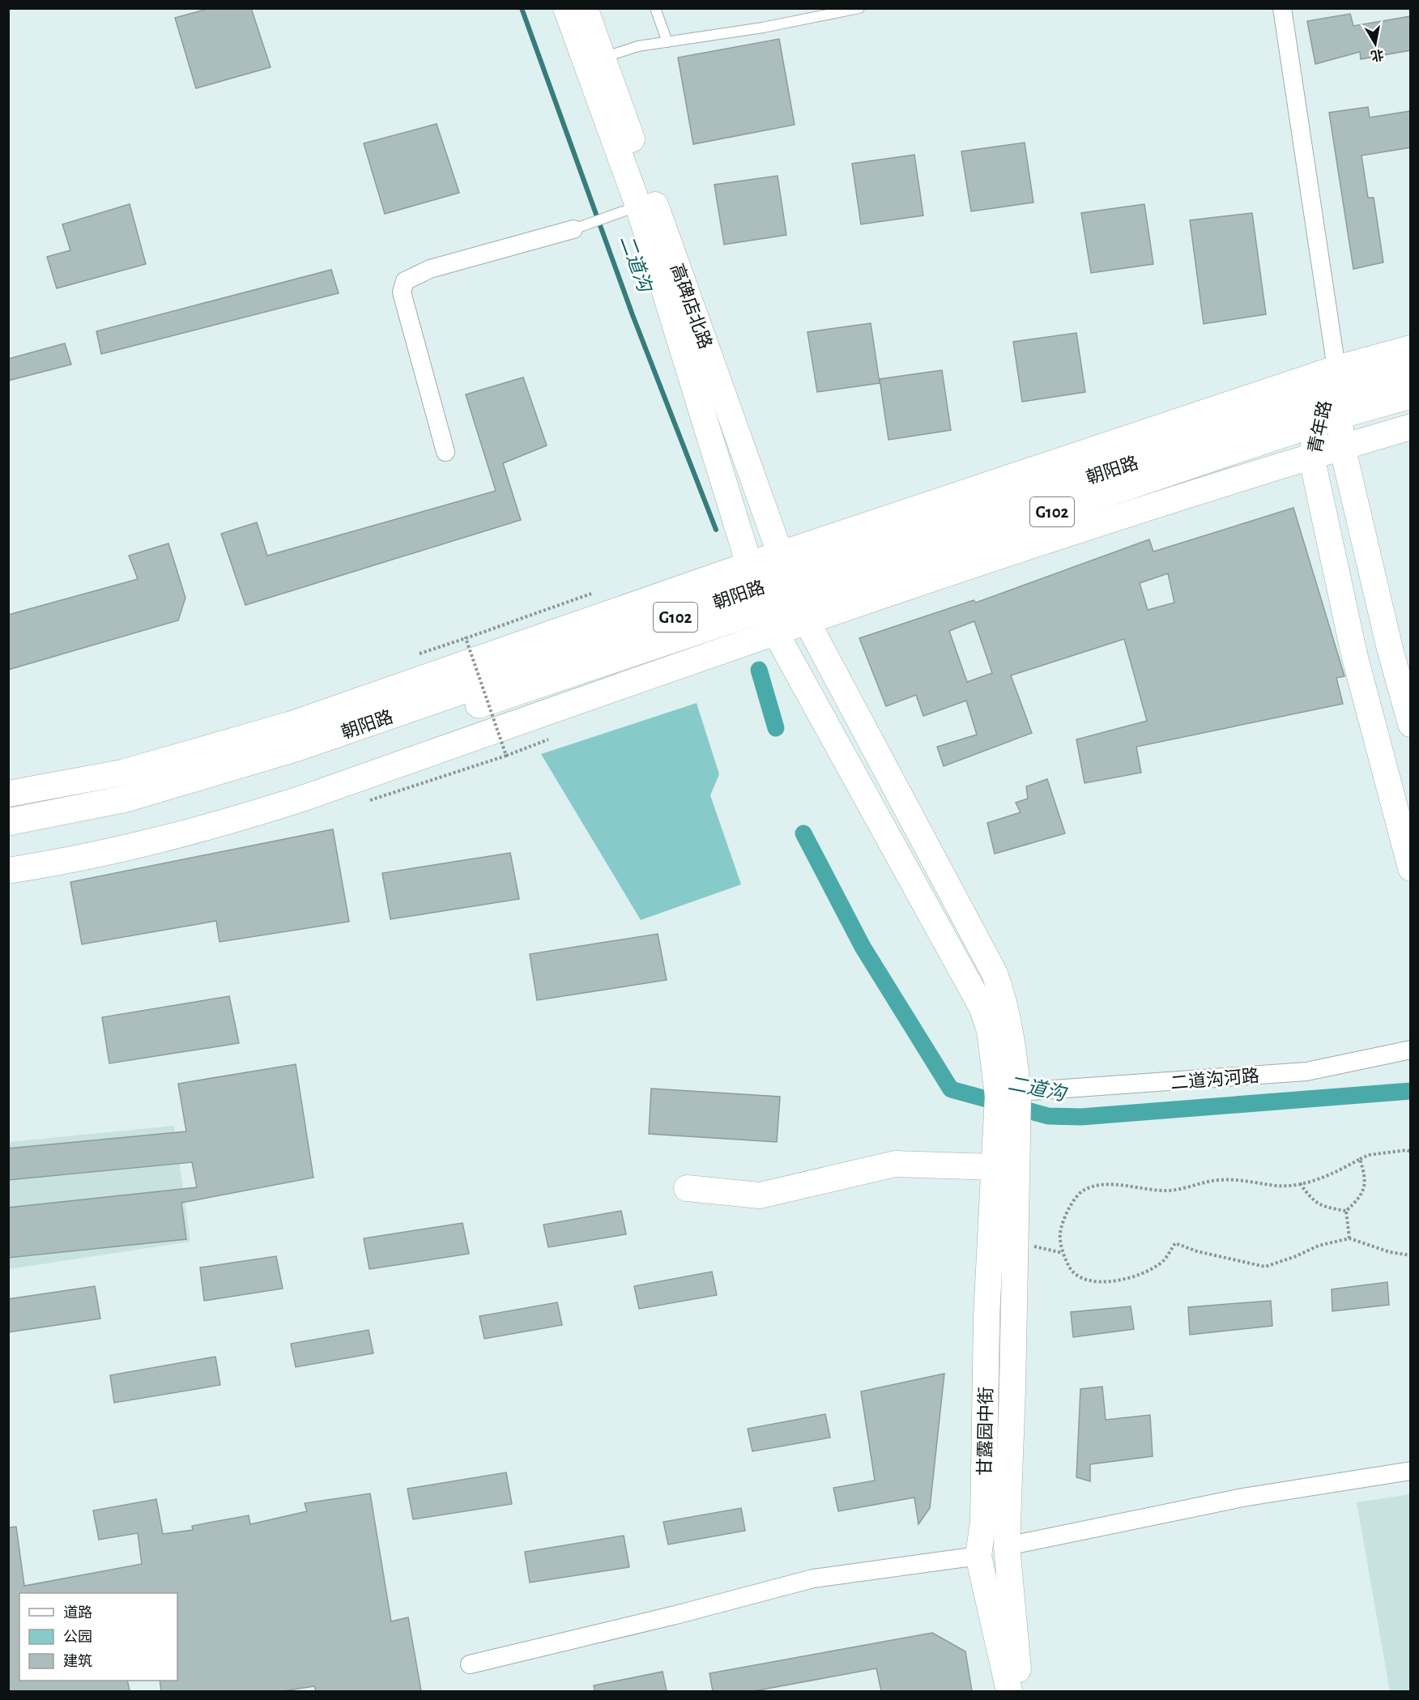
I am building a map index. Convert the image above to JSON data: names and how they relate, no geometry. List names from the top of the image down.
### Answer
{
  "streets": {
    "highway": ["朝阳路", "G102"],
    "street": [
      "高碑店北路",
      "青年路",
      "二道沟河路",
      "甘露园中街"
    ]
  },
  "crossings": [
    ["高碑店北路", "朝阳路"],
    ["高碑店北路", "二道沟河路"],
    ["青年路", "朝阳路"]
  ],
  "water": ["二道沟"],
  "legend": ["道路", "公园", "建筑"],
  "north": "bottom"
}
